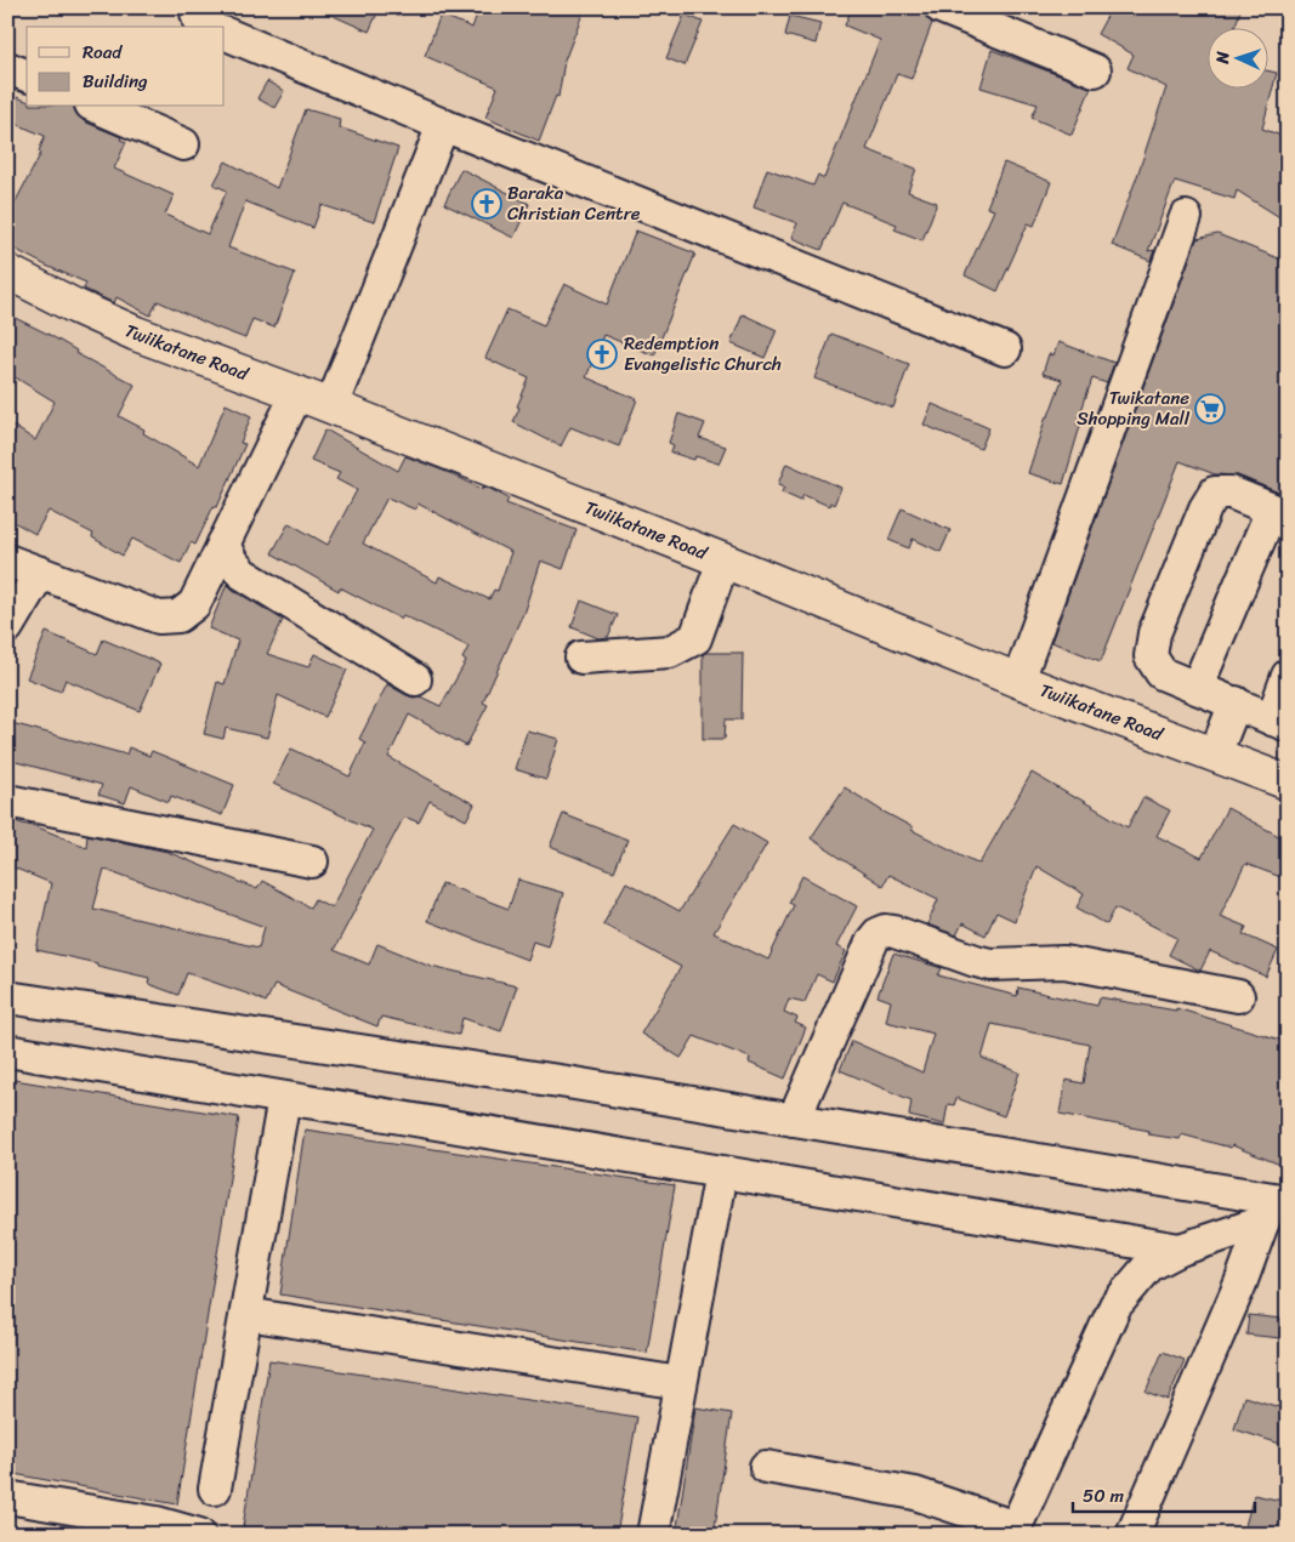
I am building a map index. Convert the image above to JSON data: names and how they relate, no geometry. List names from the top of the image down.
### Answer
{
  "streets": {
    "main road": ["Twiikatane Road"]
  },
  "places": {
    "church": ["Baraka Christian Centre", "Redemption Evangelistic Church"],
    "supermarket": ["Twikatane Shopping Mall"]
  },
  "legend": ["Road", "Building"],
  "scale_bar": "50 m",
  "north": "left"
}
